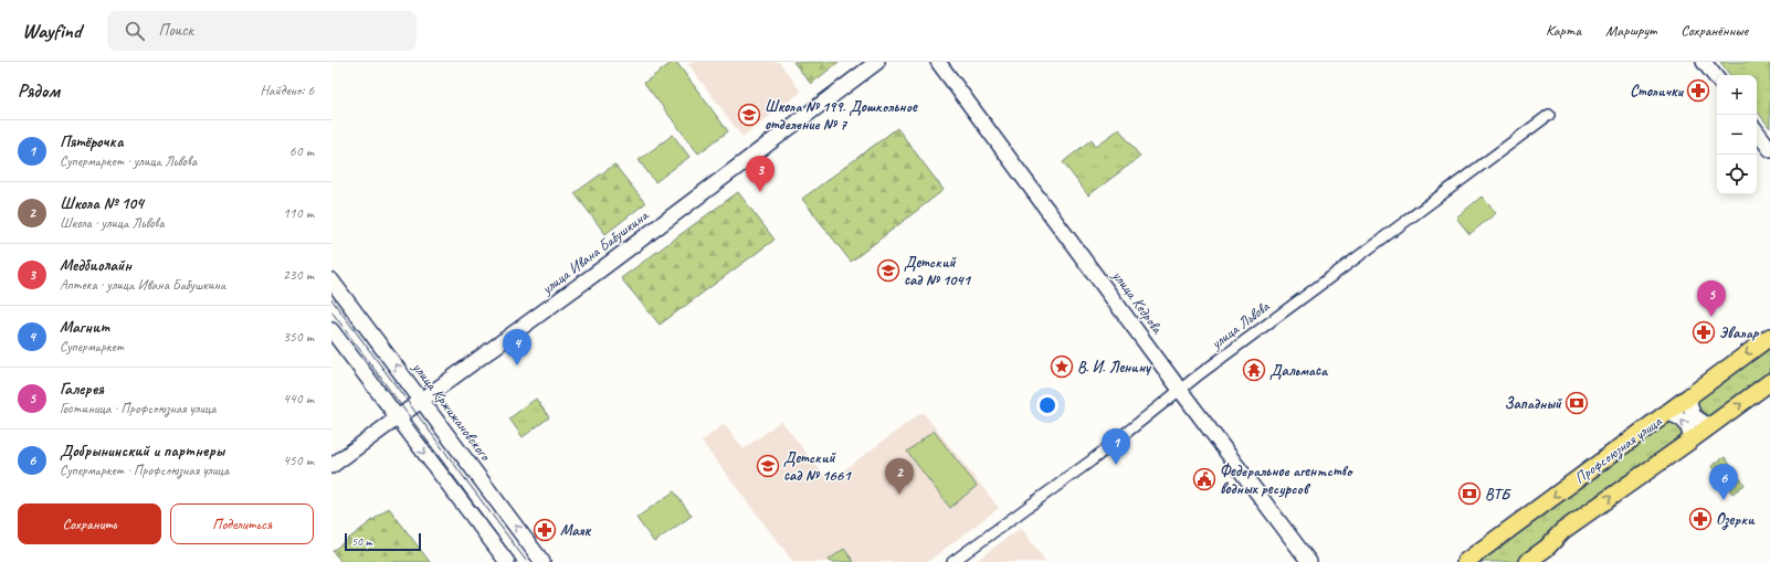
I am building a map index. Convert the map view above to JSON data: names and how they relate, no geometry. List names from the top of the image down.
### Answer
{
  "streets": {
    "main road": ["Профсоюзная улица"],
    "street": [
      "улица Ивана Бабушкина",
      "улица Кедрова",
      "улица Львова",
      "улица Кржижановского"
    ]
  },
  "crossings": [
    ["улица Ивана Бабушкина", "улица Кржижановского"],
    ["улица Кедрова", "улица Львова"]
  ],
  "places": {
    "pharmacy": [
      "Столички",
      "Эвалар",
      "Озерки",
      "Маяк"
    ],
    "school or university": ["Школа № 199. Дошкольное отделение № 7", "Детский сад № 1041", "Детский сад № 1661"],
    "place": ["В. И. Ленину"],
    "temple": ["Дальмаса"],
    "bank": ["Западный", "ВТБ"],
    "public building": ["Федеральное агентство водных ресурсов"]
  },
  "scale_bar": "50 m",
  "page": {
    "header": "Wayfind",
    "search": "Поиск",
    "nav": ["Карта", "Маршрут", "Сохранённые"],
    "heading": ["Рядом", "Найдено: 6"],
    "map_buttons": ["+", "−"],
    "list": [
      {
        "mark": "1",
        "name": "Пятёрочка",
        "note": "Супермаркет · улица Львова",
        "value": "60 m"
      },
      {
        "mark": "2",
        "name": "Школа № 104",
        "note": "Школа · улица Львова",
        "value": "110 m"
      },
      {
        "mark": "3",
        "name": "Медбиолайн",
        "note": "Аптека · улица Ивана Бабушкина",
        "value": "230 m"
      },
      {
        "mark": "4",
        "name": "Магнит",
        "note": "Супермаркет",
        "value": "350 m"
      },
      {
        "mark": "5",
        "name": "Галерея",
        "note": "Гостиница · Профсоюзная улица",
        "value": "440 m"
      },
      {
        "mark": "6",
        "name": "Добрынинский и партнеры",
        "note": "Супермаркет · Профсоюзная улица",
        "value": "450 m"
      }
    ],
    "pins": [
      "3",
      "5",
      "4",
      "1",
      "2",
      "6"
    ],
    "buttons": ["Сохранить", "Поделиться"],
    "scale": "50 m"
  }
}
